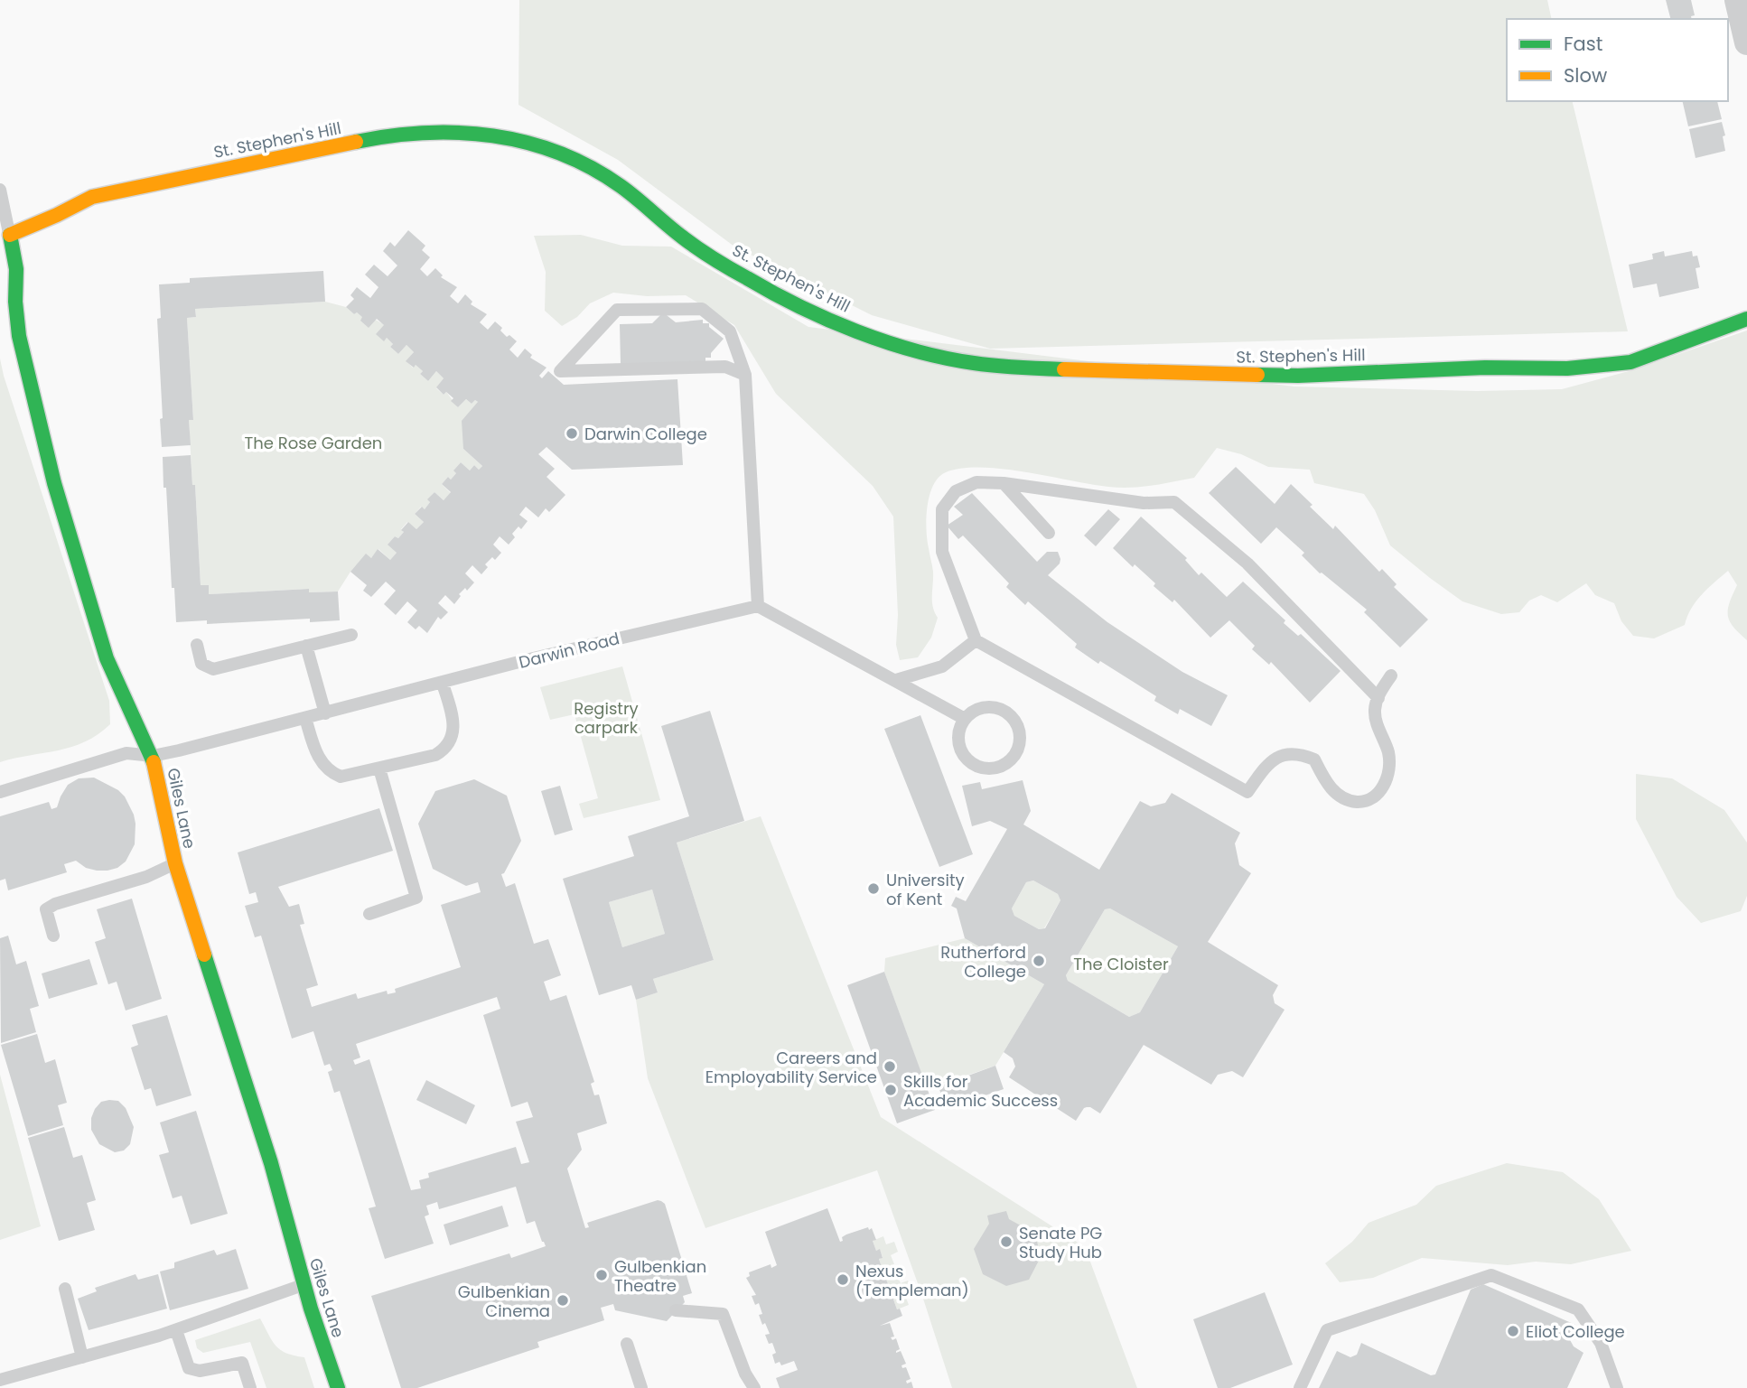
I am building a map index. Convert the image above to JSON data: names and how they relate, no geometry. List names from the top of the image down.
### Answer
{
  "streets": {
    "street": ["St. Stephen's Hill", "Giles Lane"],
    "lane": ["Darwin Road"]
  },
  "crossings": [
    ["St. Stephen's Hill", "Giles Lane"],
    ["Darwin Road", "Giles Lane"]
  ],
  "parks": ["The Rose Garden", "Registry carpark", "The Cloister"],
  "places": [
    "Darwin College",
    "University of Kent",
    "Rutherford College",
    "Careers and Employability Service",
    "Skills for Academic Success",
    "Senate PG Study Hub",
    "Gulbenkian Theatre",
    "Nexus (Templeman)",
    "Gulbenkian Cinema",
    "Eliot College"
  ],
  "legend": ["Fast", "Slow"]
}
